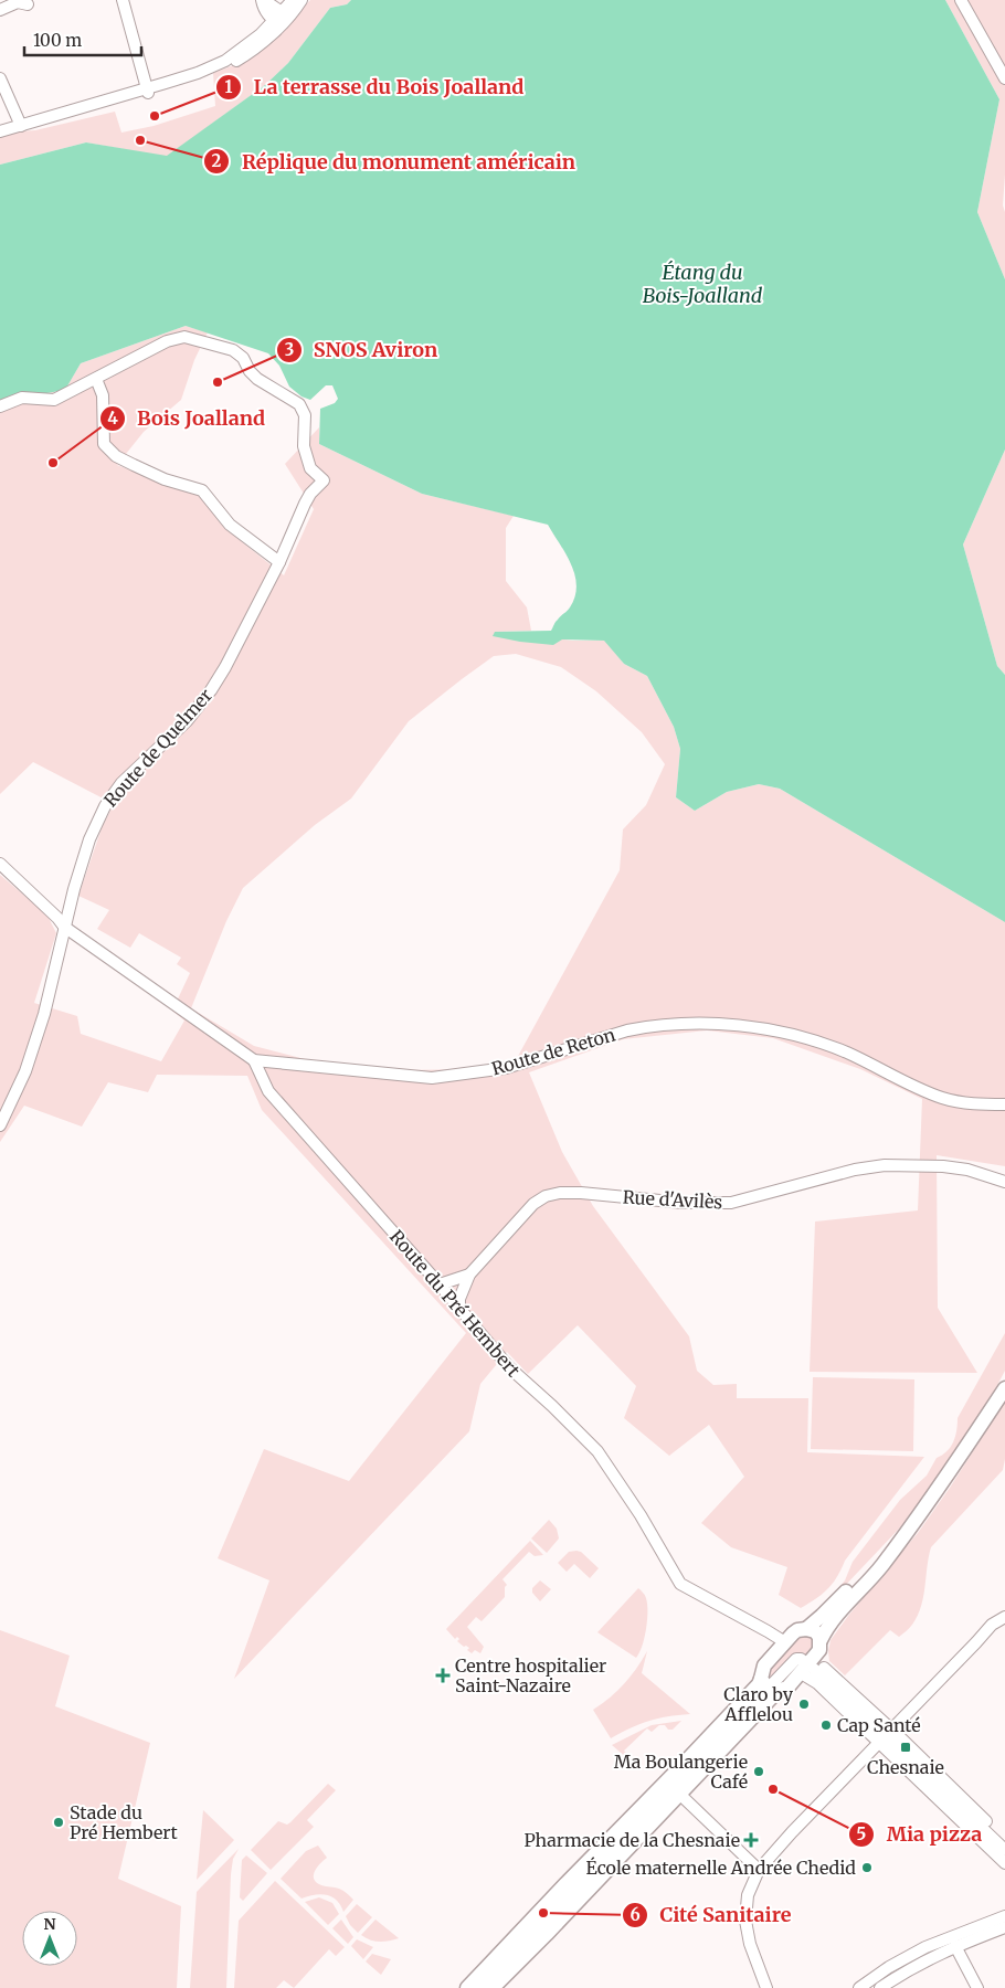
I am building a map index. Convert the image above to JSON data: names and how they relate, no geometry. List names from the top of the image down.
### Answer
{
  "streets": {
    "street": [
      "Route de Quelmer",
      "Route de Reton",
      "Rue d'Avilès",
      "Route du Pré Hembert"
    ]
  },
  "crossings": [
    ["Route de Quelmer", "Route de Reton"],
    ["Route de Reton", "Route du Pré Hembert"],
    ["Rue d'Avilès", "Route du Pré Hembert"]
  ],
  "water": ["Étang du Bois-Joalland"],
  "places": {
    "other": [
      "La terrasse du Bois Joalland",
      "Réplique du monument américain",
      "SNOS Aviron",
      "Bois Joalland",
      "Claro by Afflelou",
      "Cap Santé",
      "Ma Boulangerie Café",
      "Mia pizza",
      "Stade du Pré Hembert",
      "École maternelle Andrée Chedid",
      "Cité Sanitaire"
    ],
    "health": ["Centre hospitalier Saint-Nazaire", "Pharmacie de la Chesnaie"],
    "transit": ["Chesnaie"]
  },
  "scale_bar": "100 m",
  "north": "top"
}
